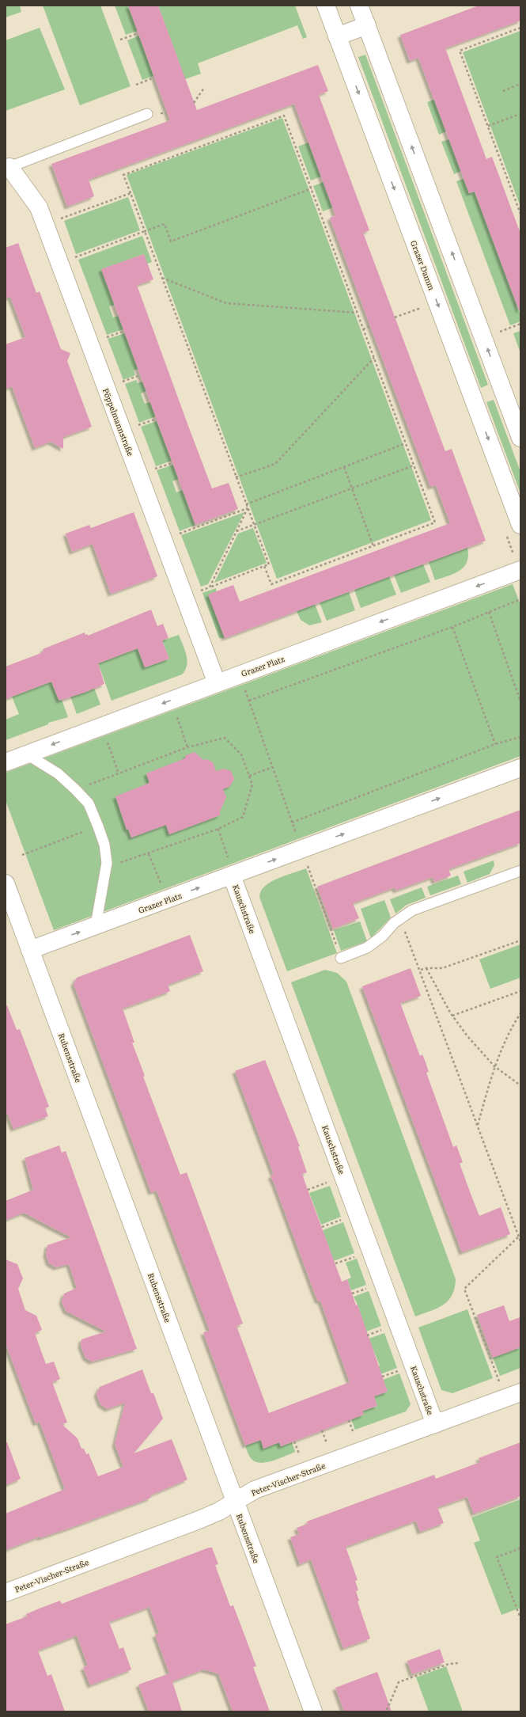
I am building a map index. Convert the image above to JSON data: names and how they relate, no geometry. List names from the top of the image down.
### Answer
{
  "streets": {
    "street": [
      "Grazer Damm",
      "Pöppelmannstraße",
      "Grazer Platz",
      "Kauschstraße",
      "Rubensstraße",
      "Peter-Vischer-Straße"
    ]
  },
  "crossings": [
    ["Pöppelmannstraße", "Grazer Platz"],
    ["Grazer Platz", "Kauschstraße"],
    ["Grazer Platz", "Rubensstraße"],
    ["Kauschstraße", "Peter-Vischer-Straße"],
    ["Rubensstraße", "Peter-Vischer-Straße"]
  ]
}
